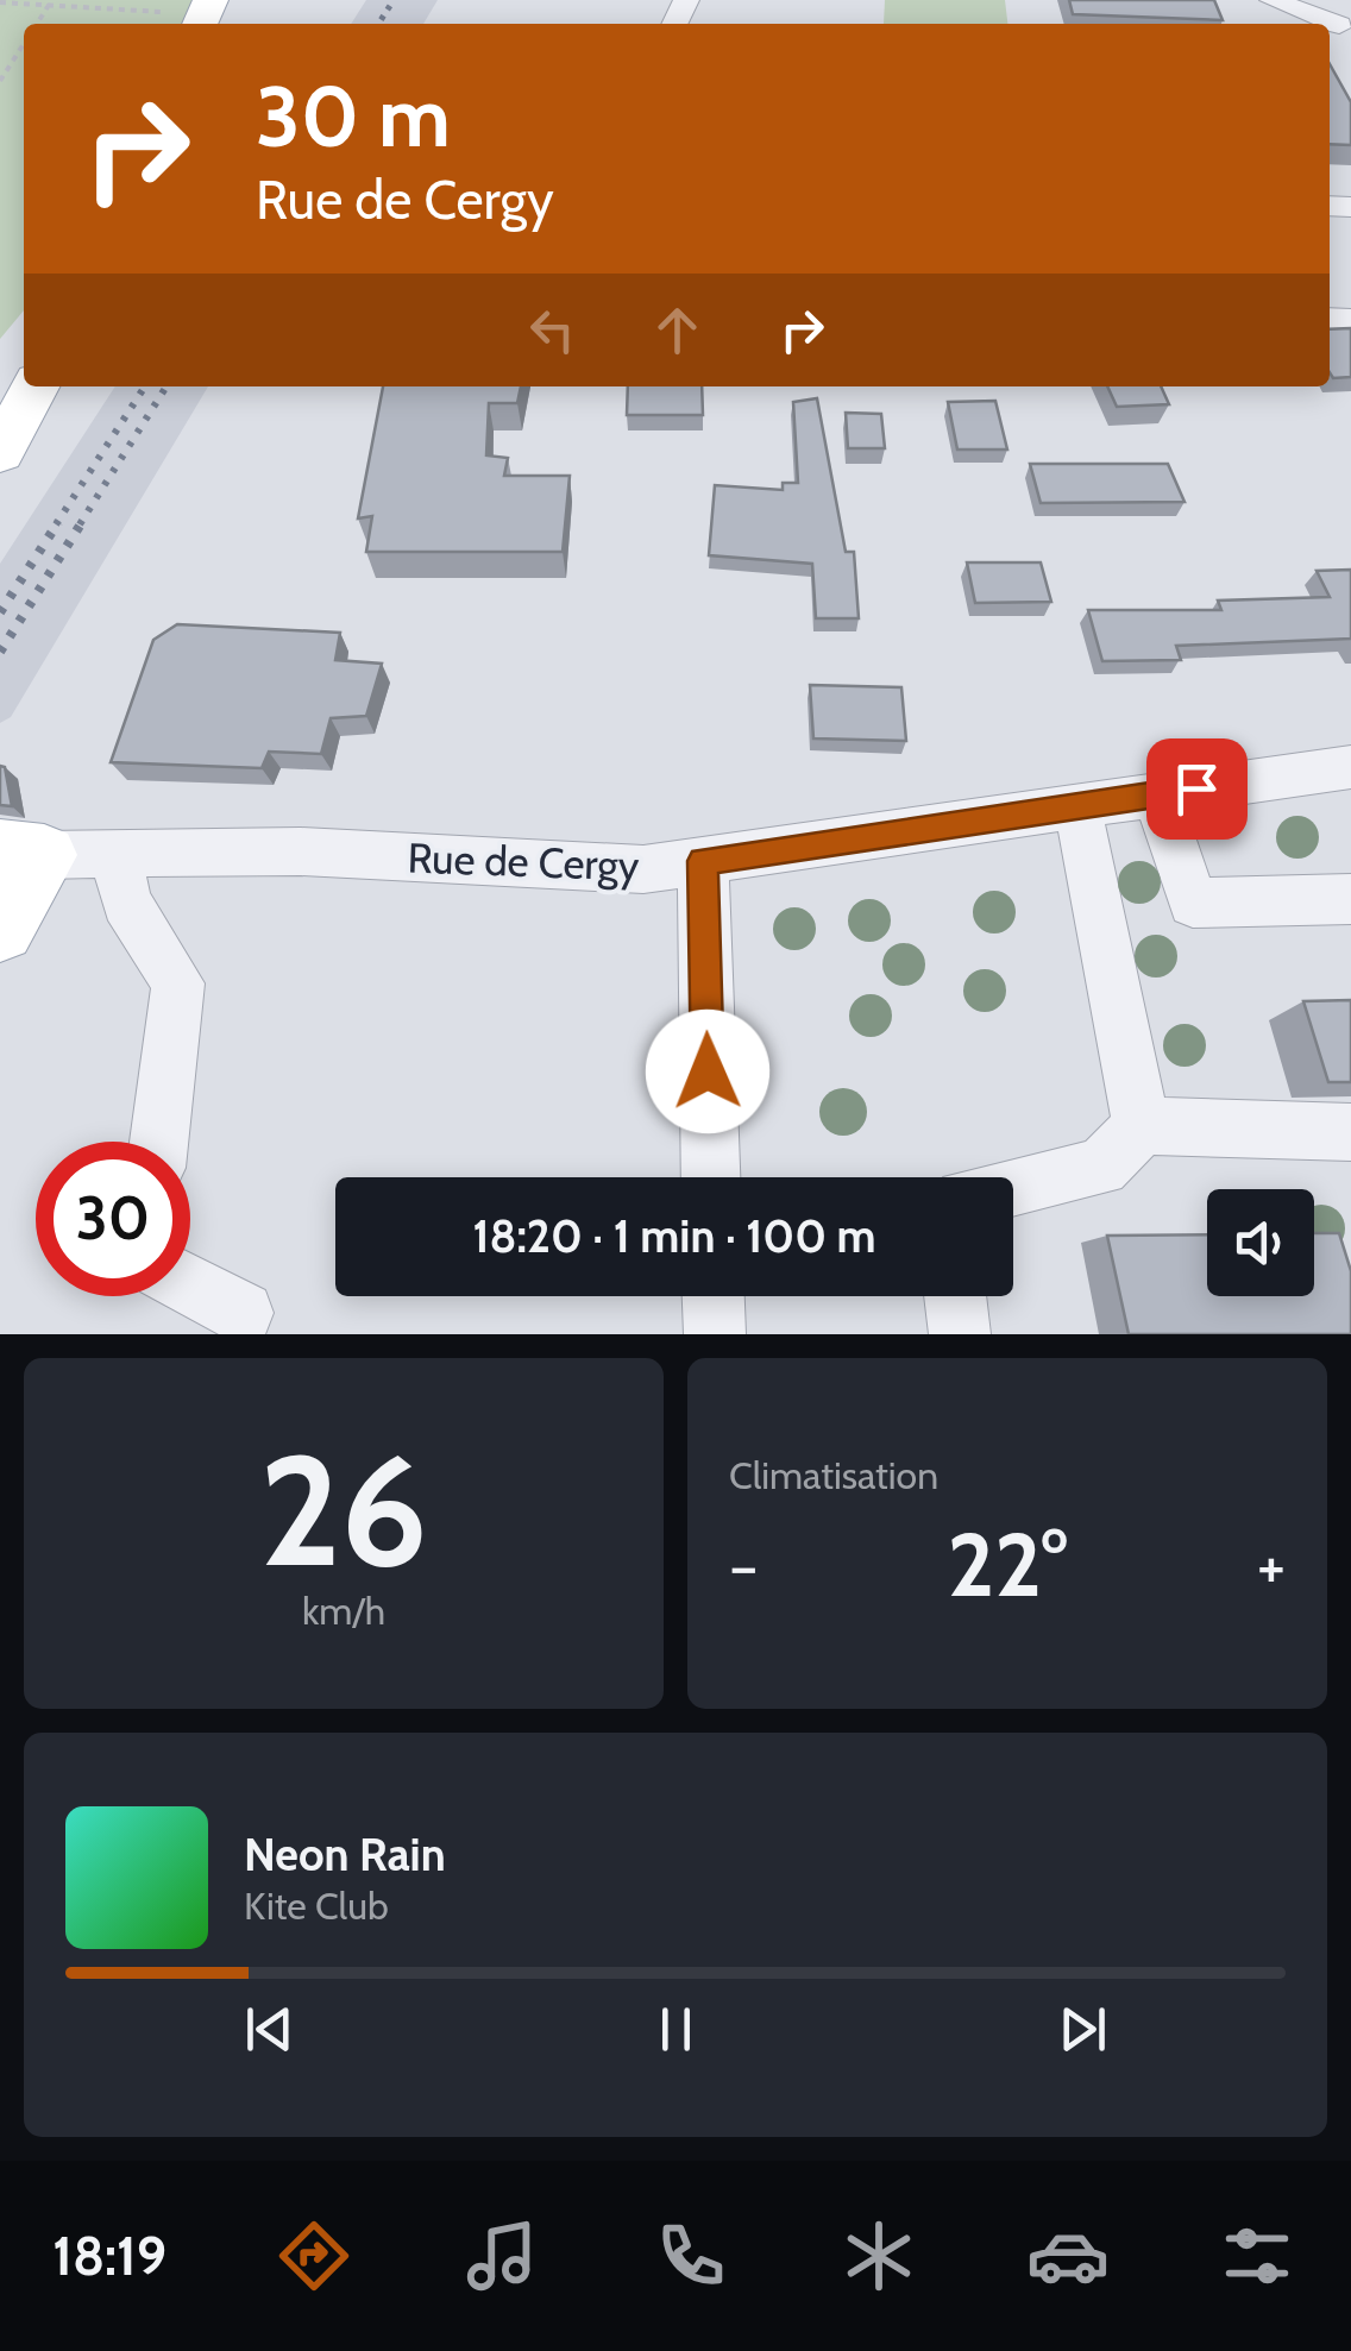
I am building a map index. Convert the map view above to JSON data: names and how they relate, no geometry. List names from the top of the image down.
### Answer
{
  "streets": {
    "street": ["Rue de Cergy"]
  },
  "page": {
    "turn": ["30 m", "Rue de Cergy"],
    "limit": "30",
    "trip": "18:20 · 1 min · 100 m",
    "tile": [
      ["26", "km/h"],
      "Climatisation"
    ],
    "heat": ["−", "22°", "+"],
    "song": ["Neon Rain", "Kite Club"],
    "tabs": "18:19"
  }
}
